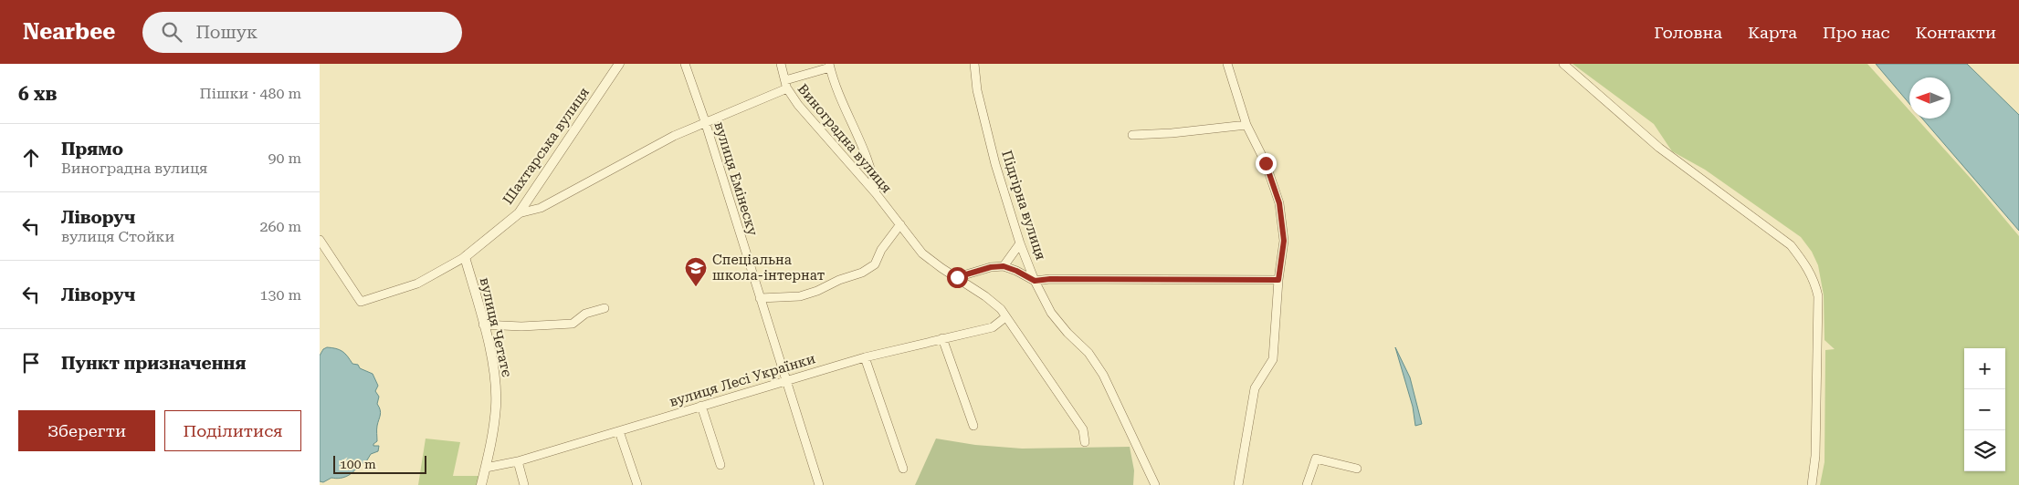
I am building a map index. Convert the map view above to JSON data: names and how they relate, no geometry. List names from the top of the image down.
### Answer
{
  "streets": {
    "street": [
      "Виноградна вулиця",
      "Шахтарська вулиця",
      "вулиця Емінеску",
      "Підгірна вулиця",
      "вулиця Четатє",
      "вулиця Лесі Українки"
    ]
  },
  "crossings": [
    ["Виноградна вулиця", "Шахтарська вулиця"],
    ["Виноградна вулиця", "вулиця Емінеску"],
    ["Виноградна вулиця", "вулиця Лесі Українки"],
    ["Шахтарська вулиця", "вулиця Четатє"],
    ["вулиця Емінеску", "вулиця Лесі Українки"],
    ["вулиця Четатє", "вулиця Лесі Українки"]
  ],
  "places": {
    "school or university": ["Спеціальна школа-інтернат"]
  },
  "scale_bar": "100 m",
  "north": "left",
  "page": {
    "header": "Nearbee",
    "search": "Пошук",
    "nav": [
      "Головна",
      "Карта",
      "Про нас",
      "Контакти"
    ],
    "heading": ["6 хв", "Пішки · 480 m"],
    "list": [
      ["Прямо", "Виноградна вулиця", "90 m"],
      ["Ліворуч", "вулиця Стойки", "260 m"],
      ["Ліворуч", "130 m"],
      "Пункт призначення"
    ],
    "map_buttons": ["+", "−"],
    "buttons": ["Зберегти", "Поділитися"],
    "scale": "100 m"
  }
}
